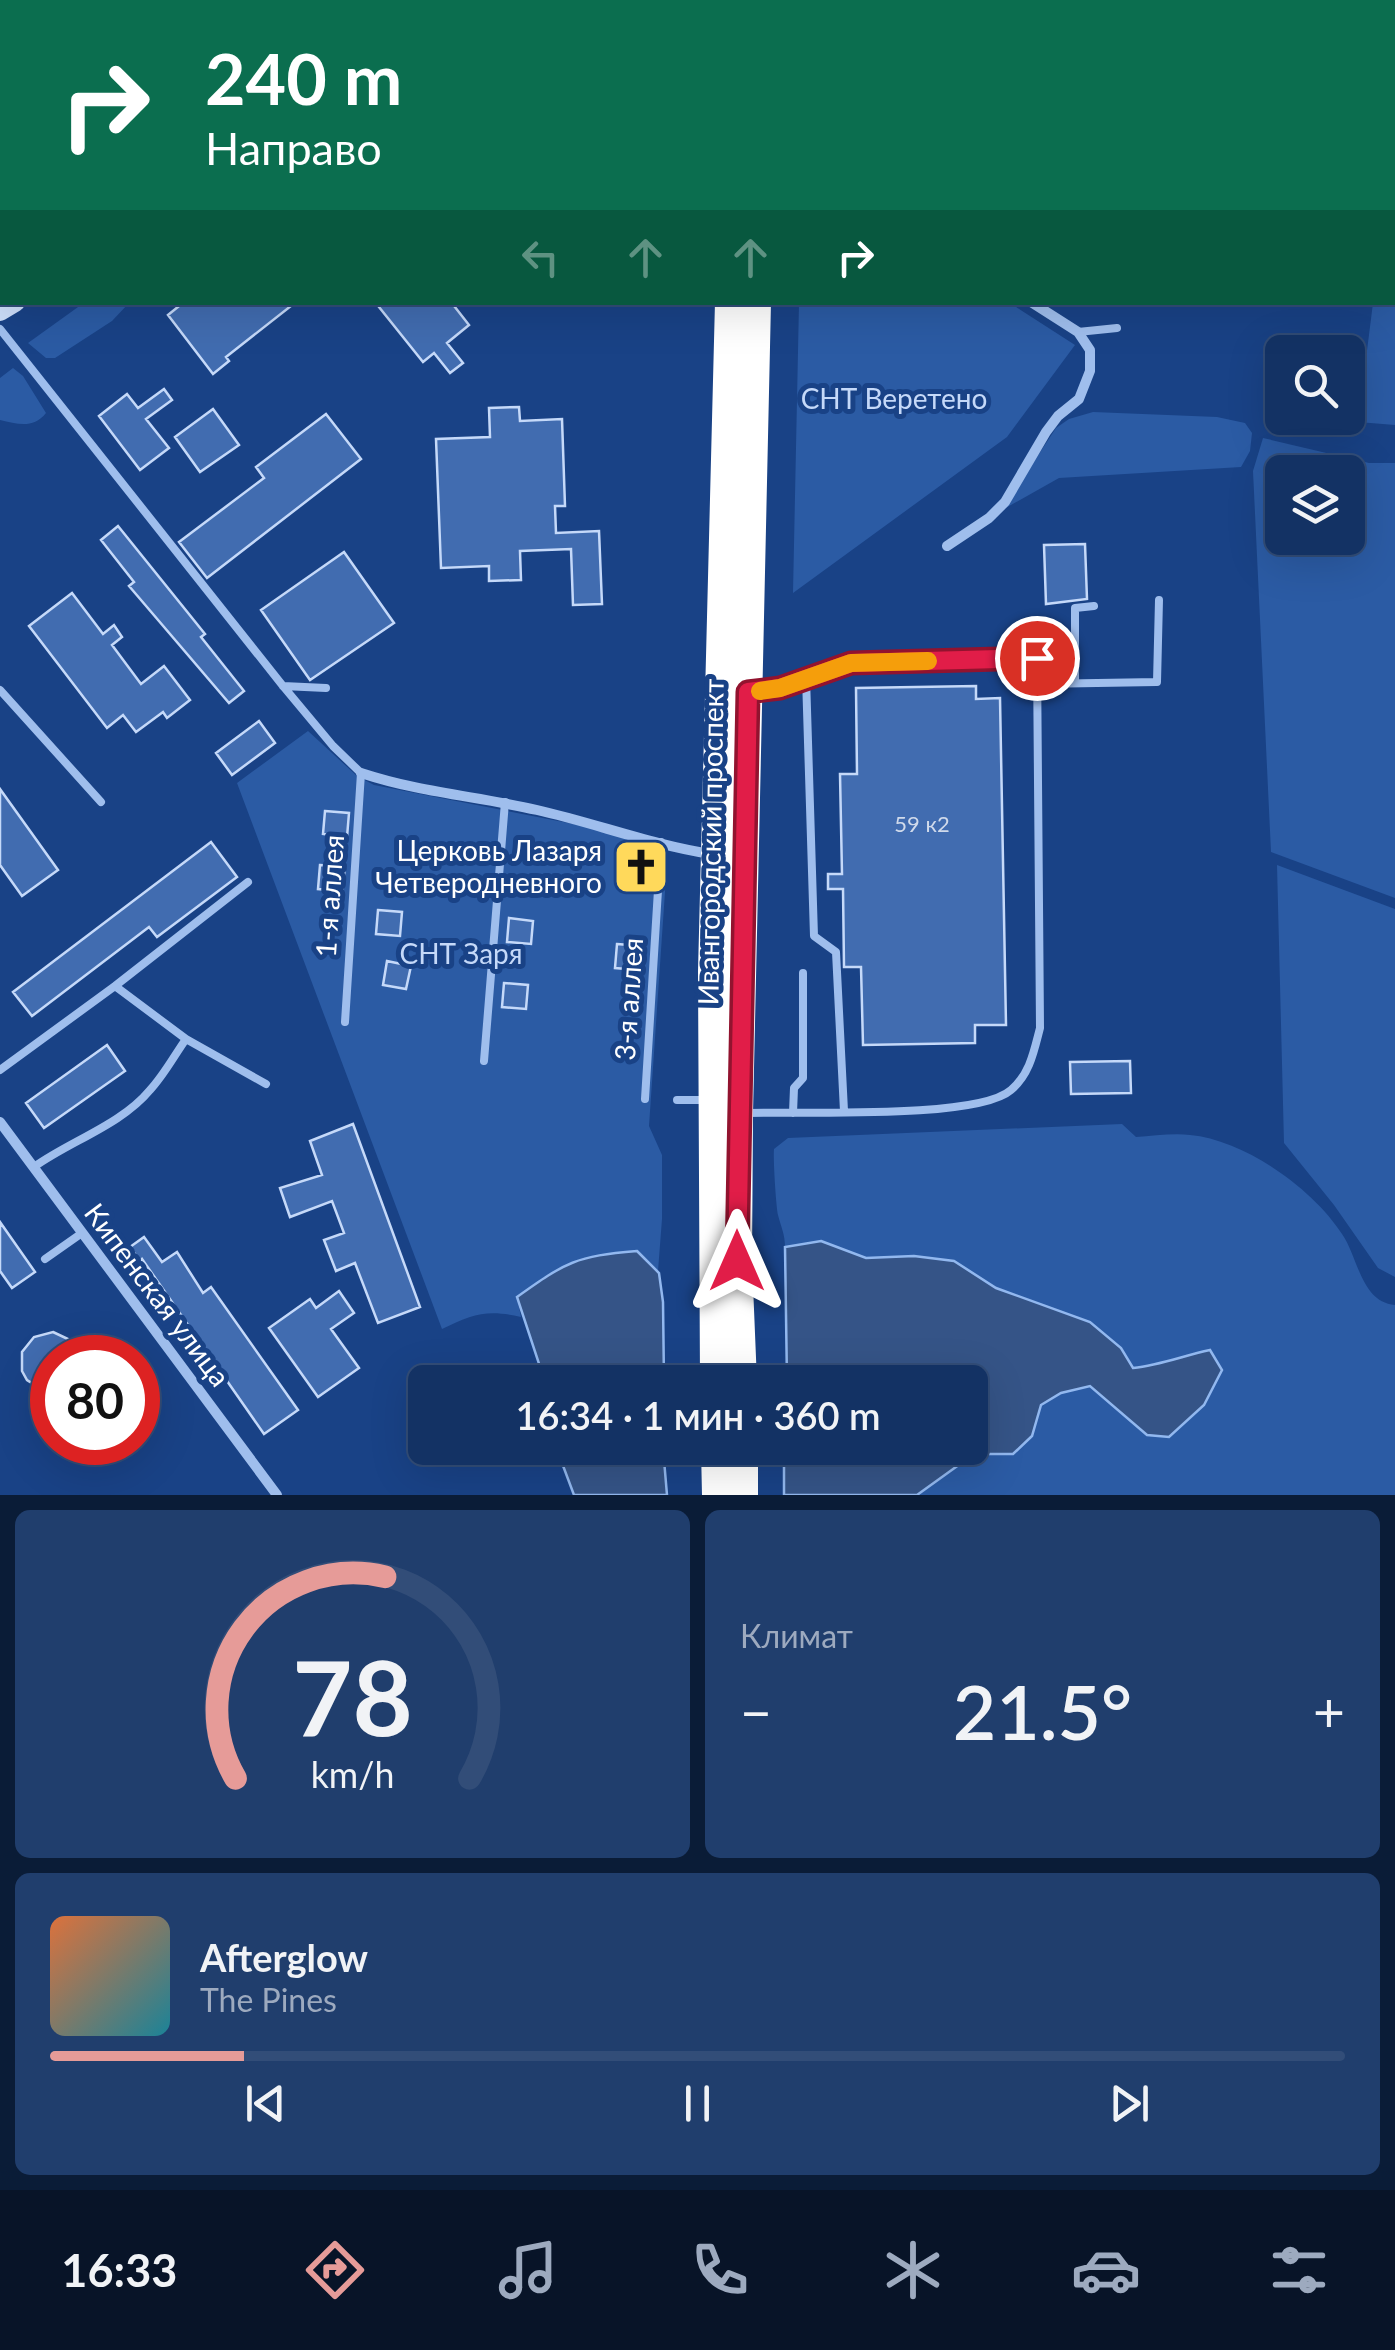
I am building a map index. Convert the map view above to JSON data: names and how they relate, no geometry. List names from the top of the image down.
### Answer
{
  "streets": {
    "highway": ["Ивангородский проспект"],
    "street": ["Кипенская улица"],
    "lane": ["1-я аллея", "3-я аллея"]
  },
  "parks": ["СНТ Веретено", "СНТ Заря"],
  "places": {
    "church": ["Церковь Лазаря Четверодневного"]
  },
  "house_numbers": ["59 к2"],
  "page": {
    "turn": ["240 m", "Направо"],
    "limit": "80",
    "trip": "16:34 · 1 мин · 360 m",
    "tile": "Климат",
    "heat": ["−", "21.5°", "+"],
    "song": ["Afterglow", "The Pines"],
    "tabs": "16:33",
    "gauge": ["78", "km/h"]
  }
}
